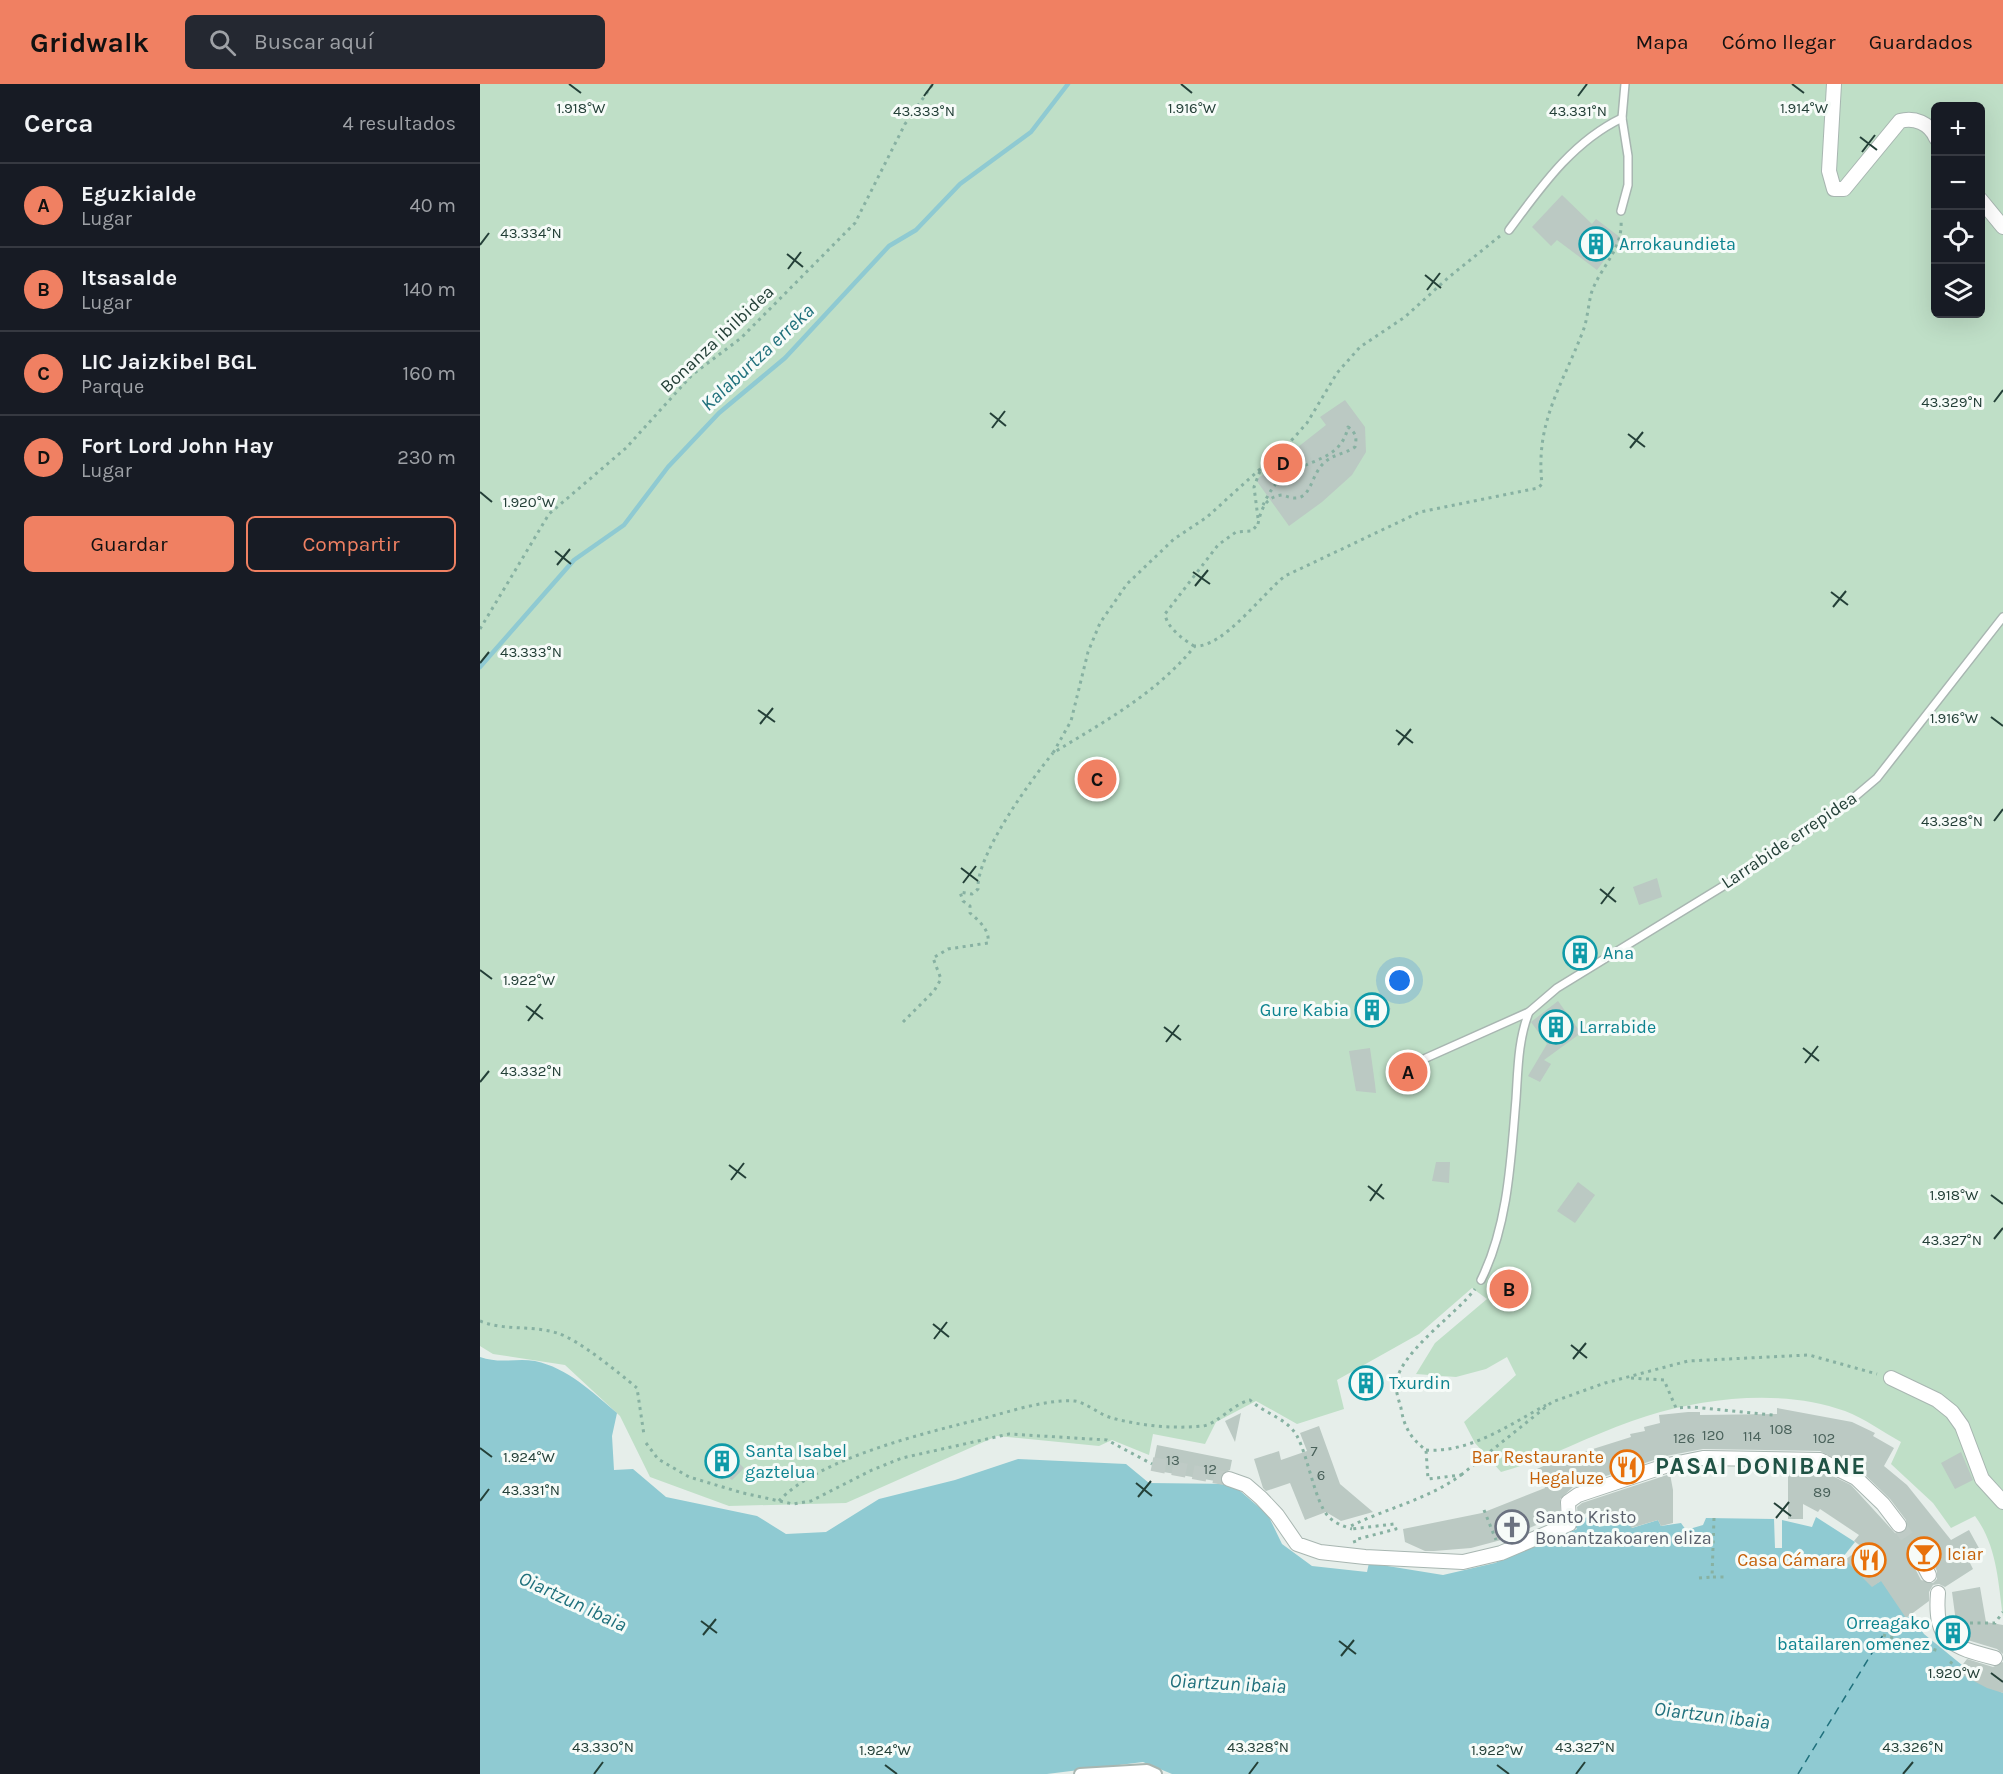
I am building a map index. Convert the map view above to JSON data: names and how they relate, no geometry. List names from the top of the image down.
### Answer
{
  "streets": {
    "lane": ["Larrabide errepidea"],
    "path": ["Bonanza ibilbidea"]
  },
  "districts": ["PASAI DONIBANE"],
  "water": ["Kalaburtza erreka", "Oiartzun ibaia"],
  "places": {
    "building": [
      "Arrokaundieta",
      "Ana",
      "Gure Kabia",
      "Larrabide",
      "Txurdin",
      "Santa Isabel gaztelua",
      "Orreagako batailaren omenez"
    ],
    "restaurant": ["Bar Restaurante Hegaluze", "Casa Cámara"],
    "church": ["Santo Kristo Bonantzakoaren eliza"],
    "bar": ["Iciar"]
  },
  "house_numbers": [
    "108",
    "120",
    "114",
    "126",
    "102",
    "7",
    "13",
    "12",
    "6",
    "89"
  ],
  "page": {
    "header": "Gridwalk",
    "search": "Buscar aquí",
    "nav": ["Mapa", "Cómo llegar", "Guardados"],
    "heading": ["Cerca", "4 resultados"],
    "map_buttons": ["+", "−"],
    "list": [
      {
        "mark": "A",
        "name": "Eguzkialde",
        "note": "Lugar",
        "value": "40 m"
      },
      {
        "mark": "B",
        "name": "Itsasalde",
        "note": "Lugar",
        "value": "140 m"
      },
      {
        "mark": "C",
        "name": "LIC Jaizkibel BGL",
        "note": "Parque",
        "value": "160 m"
      },
      {
        "mark": "D",
        "name": "Fort Lord John Hay",
        "note": "Lugar",
        "value": "230 m"
      }
    ],
    "pins": [
      "D",
      "C",
      "A",
      "B"
    ],
    "buttons": ["Guardar", "Compartir"]
  },
  "coordinates": [
    "1.918°W",
    "1.916°W",
    "1.914°W",
    "43.333°N",
    "43.331°N",
    "43.334°N",
    "43.329°N",
    "1.920°W",
    "43.328°N",
    "1.922°W",
    "43.332°N",
    "43.327°N",
    "1.924°W",
    "43.330°N",
    "43.326°N"
  ]
}
